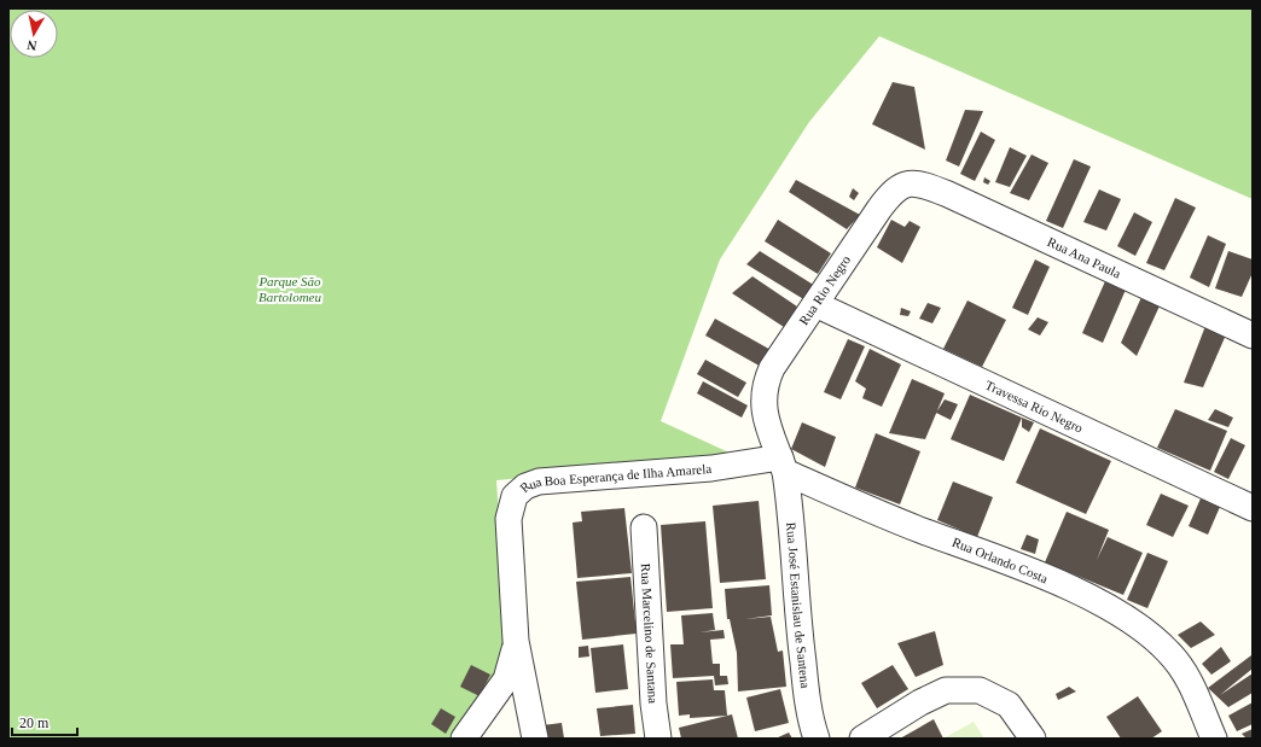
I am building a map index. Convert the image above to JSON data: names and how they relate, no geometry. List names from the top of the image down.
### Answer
{
  "streets": {
    "street": [
      "Rua Ana Paula",
      "Rua Rio Negro",
      "Travessa Rio Negro",
      "Rua Boa Esperança de Ilha Amarela",
      "Rua Orlando Costa",
      "Rua José Estanislau de Santena",
      "Rua Marcelino de Santana"
    ]
  },
  "crossings": [
    ["Rua Ana Paula", "Rua Rio Negro"],
    ["Rua Rio Negro", "Travessa Rio Negro"],
    ["Rua Rio Negro", "Rua Boa Esperança de Ilha Amarela"],
    ["Rua Rio Negro", "Rua Orlando Costa"],
    ["Rua Rio Negro", "Rua José Estanislau de Santena"],
    ["Rua Boa Esperança de Ilha Amarela", "Rua Orlando Costa"],
    ["Rua Boa Esperança de Ilha Amarela", "Rua José Estanislau de Santena"],
    ["Rua Orlando Costa", "Rua José Estanislau de Santena"]
  ],
  "parks": ["Parque São Bartolomeu"],
  "scale_bar": "20 m",
  "north": "bottom"
}
